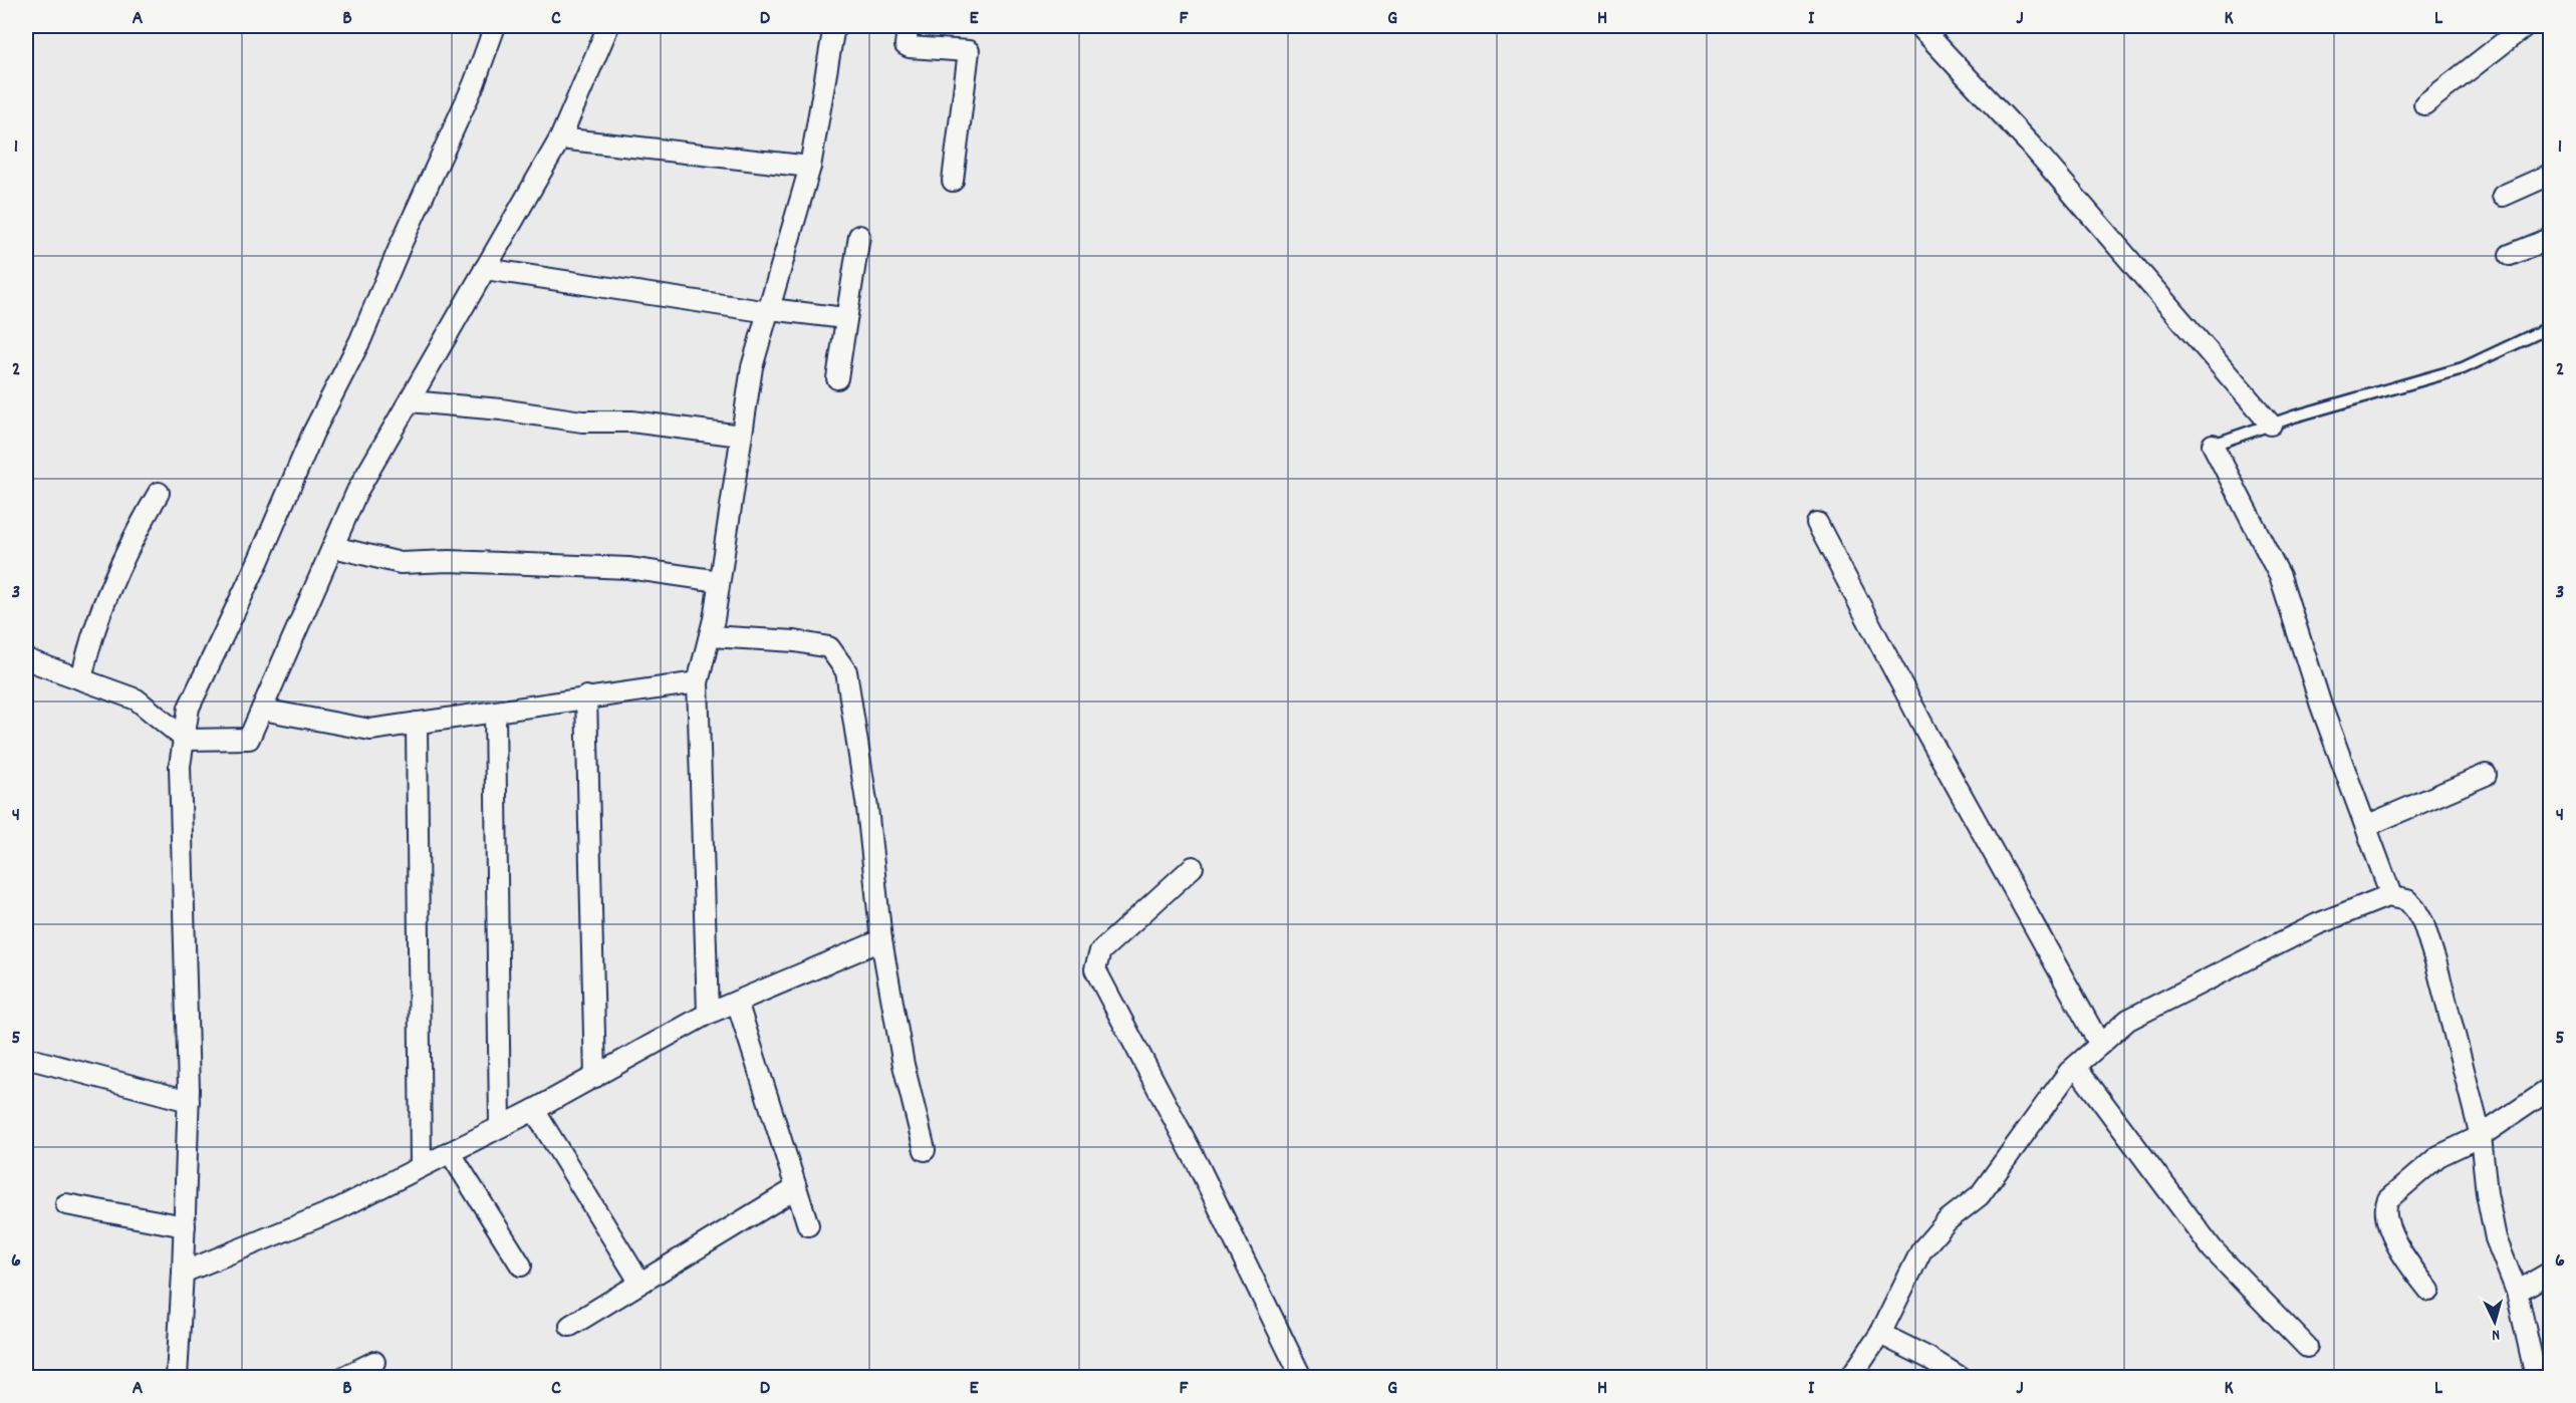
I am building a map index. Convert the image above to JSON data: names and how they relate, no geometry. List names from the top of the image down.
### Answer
{
  "north": "bottom",
  "grid": {
    "columns": [
      "A",
      "B",
      "C",
      "D",
      "E",
      "F",
      "G",
      "H",
      "I",
      "J",
      "K",
      "L"
    ],
    "rows": [
      "1",
      "2",
      "3",
      "4",
      "5",
      "6"
    ]
  }
}
